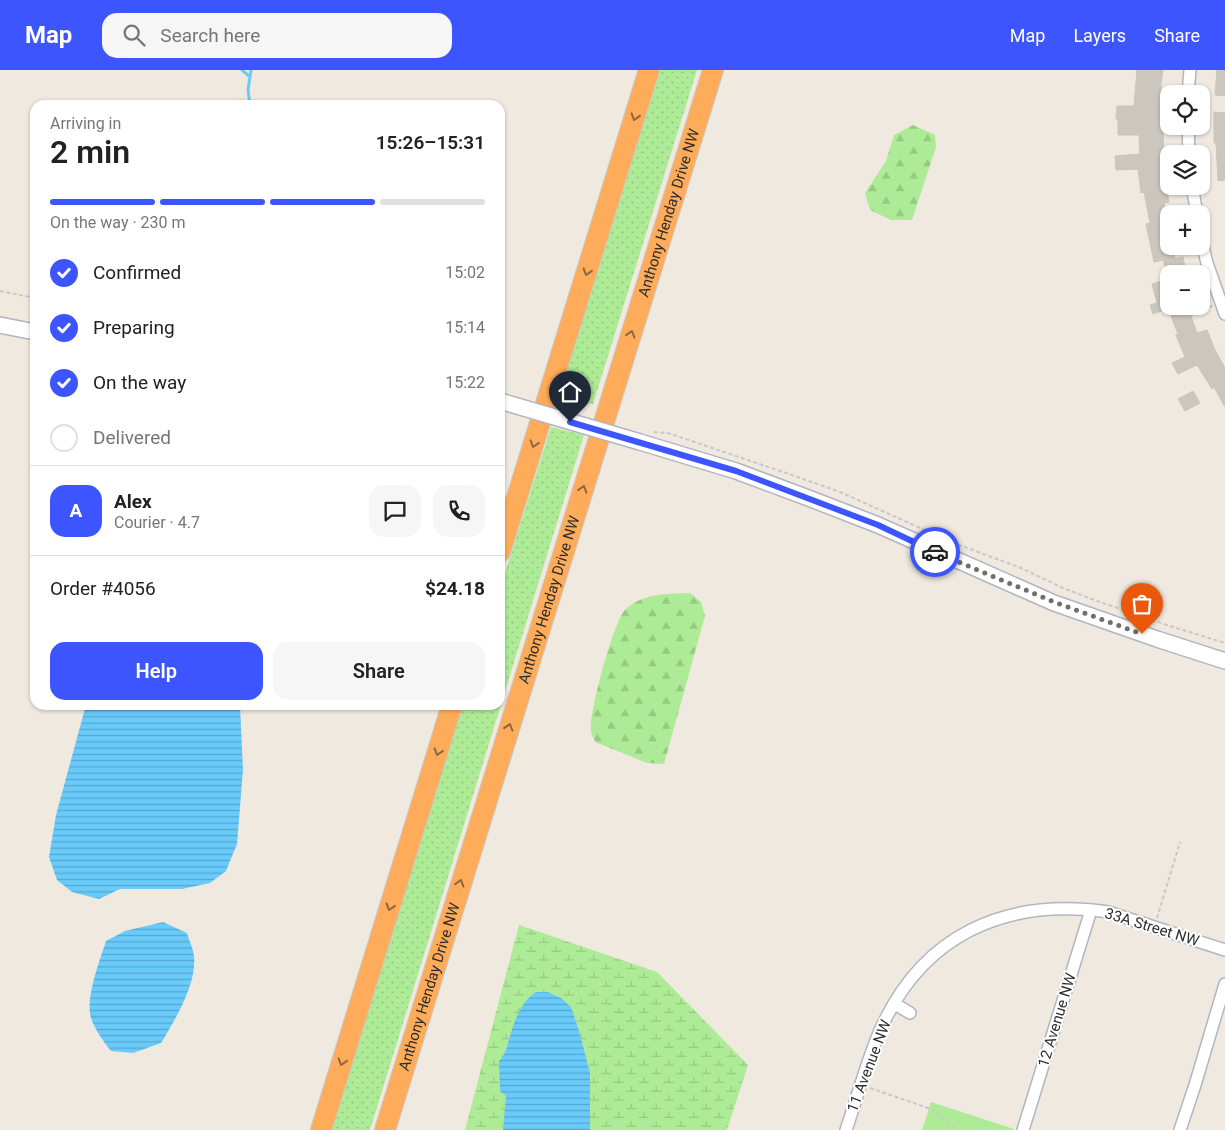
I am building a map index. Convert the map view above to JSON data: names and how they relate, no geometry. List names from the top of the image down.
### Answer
{
  "streets": {
    "highway": ["Anthony Henday Drive NW"],
    "street": ["33A Street NW", "12 Avenue NW", "11 Avenue NW"]
  },
  "crossings": [
    ["33A Street NW", "12 Avenue NW"],
    ["33A Street NW", "11 Avenue NW"]
  ],
  "page": {
    "header": "Map",
    "search": "Search here",
    "nav": ["Map", "Layers", "Share"],
    "map_buttons": ["+", "−"],
    "heading": ["2 min", "Arriving in", "15:26–15:31"],
    "panel": [
      "Alex",
      "Courier · 4.7",
      "Order #4056",
      "$24.18"
    ],
    "bar": "On the way · 230 m",
    "list": [
      ["Confirmed", "15:02"],
      ["Preparing", "15:14"],
      ["On the way", "15:22"],
      "Delivered"
    ],
    "round": "A",
    "buttons": ["Help", "Share"]
  }
}
